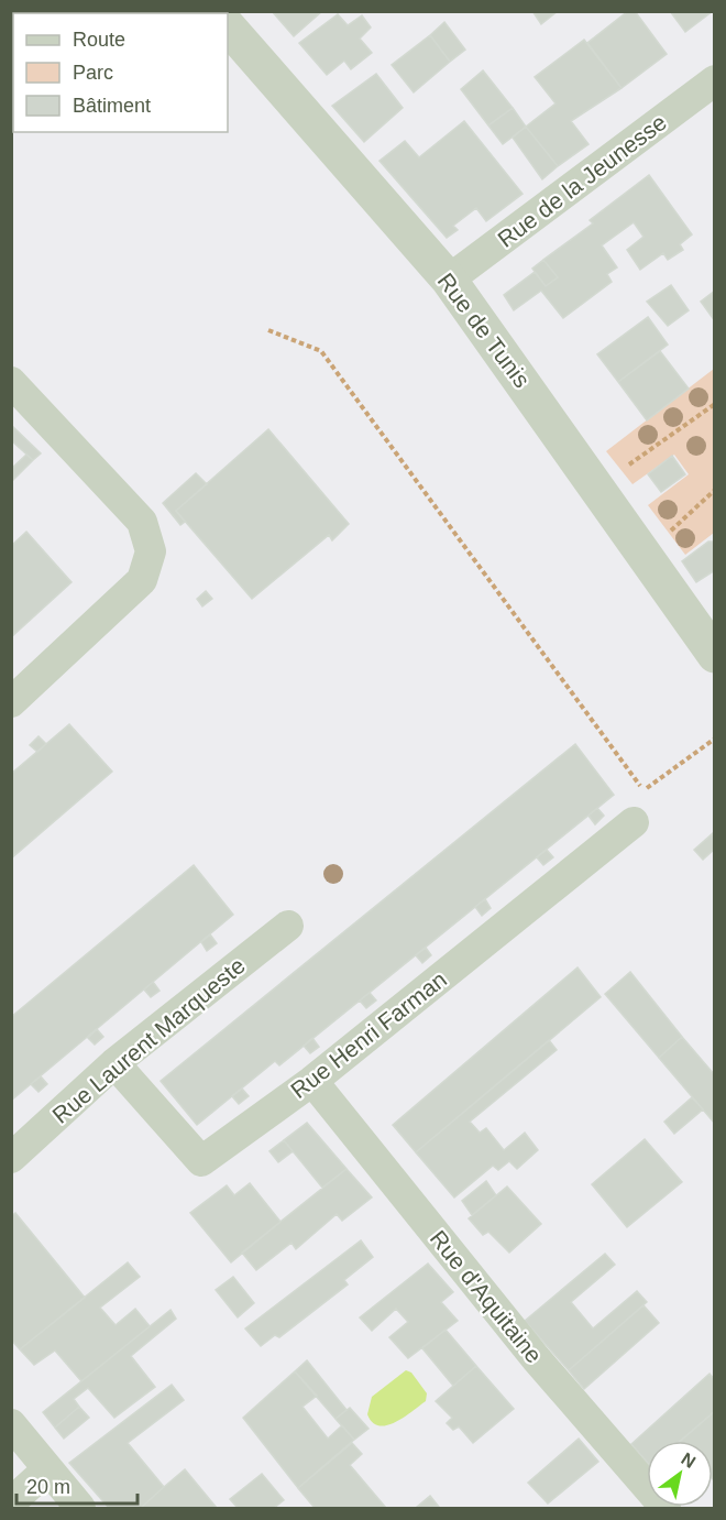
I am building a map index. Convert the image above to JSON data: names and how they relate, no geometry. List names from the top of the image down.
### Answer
{
  "streets": {
    "street": [
      "Rue de la Jeunesse",
      "Rue de Tunis",
      "Rue Henri Farman",
      "Rue Laurent Marqueste",
      "Rue d'Aquitaine"
    ]
  },
  "crossings": [
    ["Rue de la Jeunesse", "Rue de Tunis"],
    ["Rue Henri Farman", "Rue Laurent Marqueste"],
    ["Rue Henri Farman", "Rue d'Aquitaine"]
  ],
  "legend": ["Route", "Parc", "Bâtiment"],
  "scale_bar": "20 m",
  "north": "top right"
}
